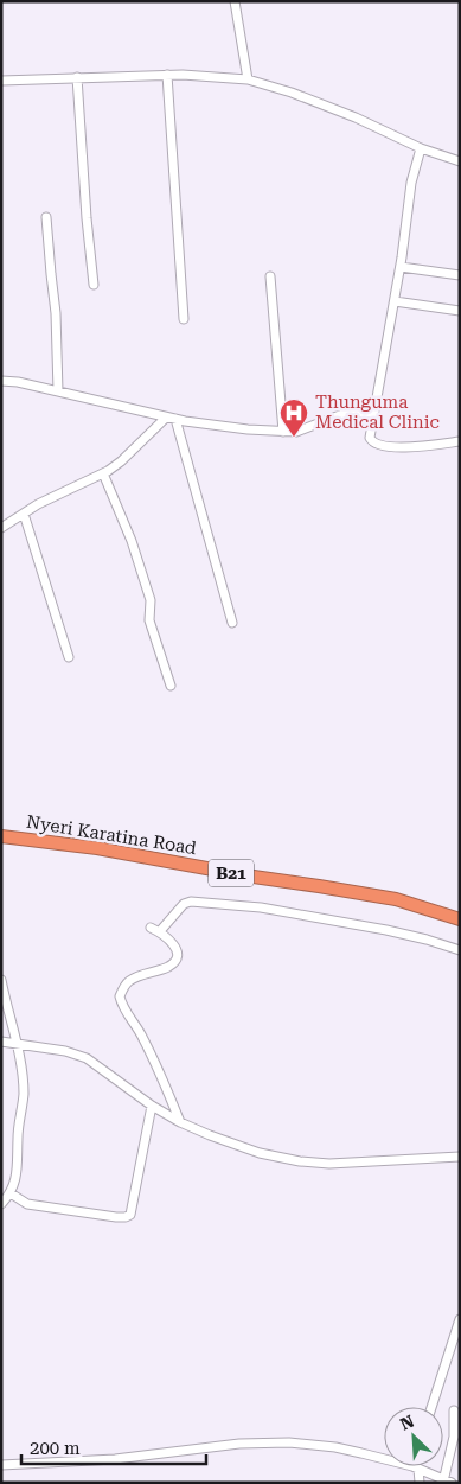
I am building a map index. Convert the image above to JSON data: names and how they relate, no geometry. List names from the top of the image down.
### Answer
{
  "streets": {
    "highway": ["Nyeri Karatina Road", "B21"]
  },
  "places": {
    "hospital": ["Thunguma Medical Clinic"]
  },
  "scale_bar": "200 m",
  "north": "top left"
}
